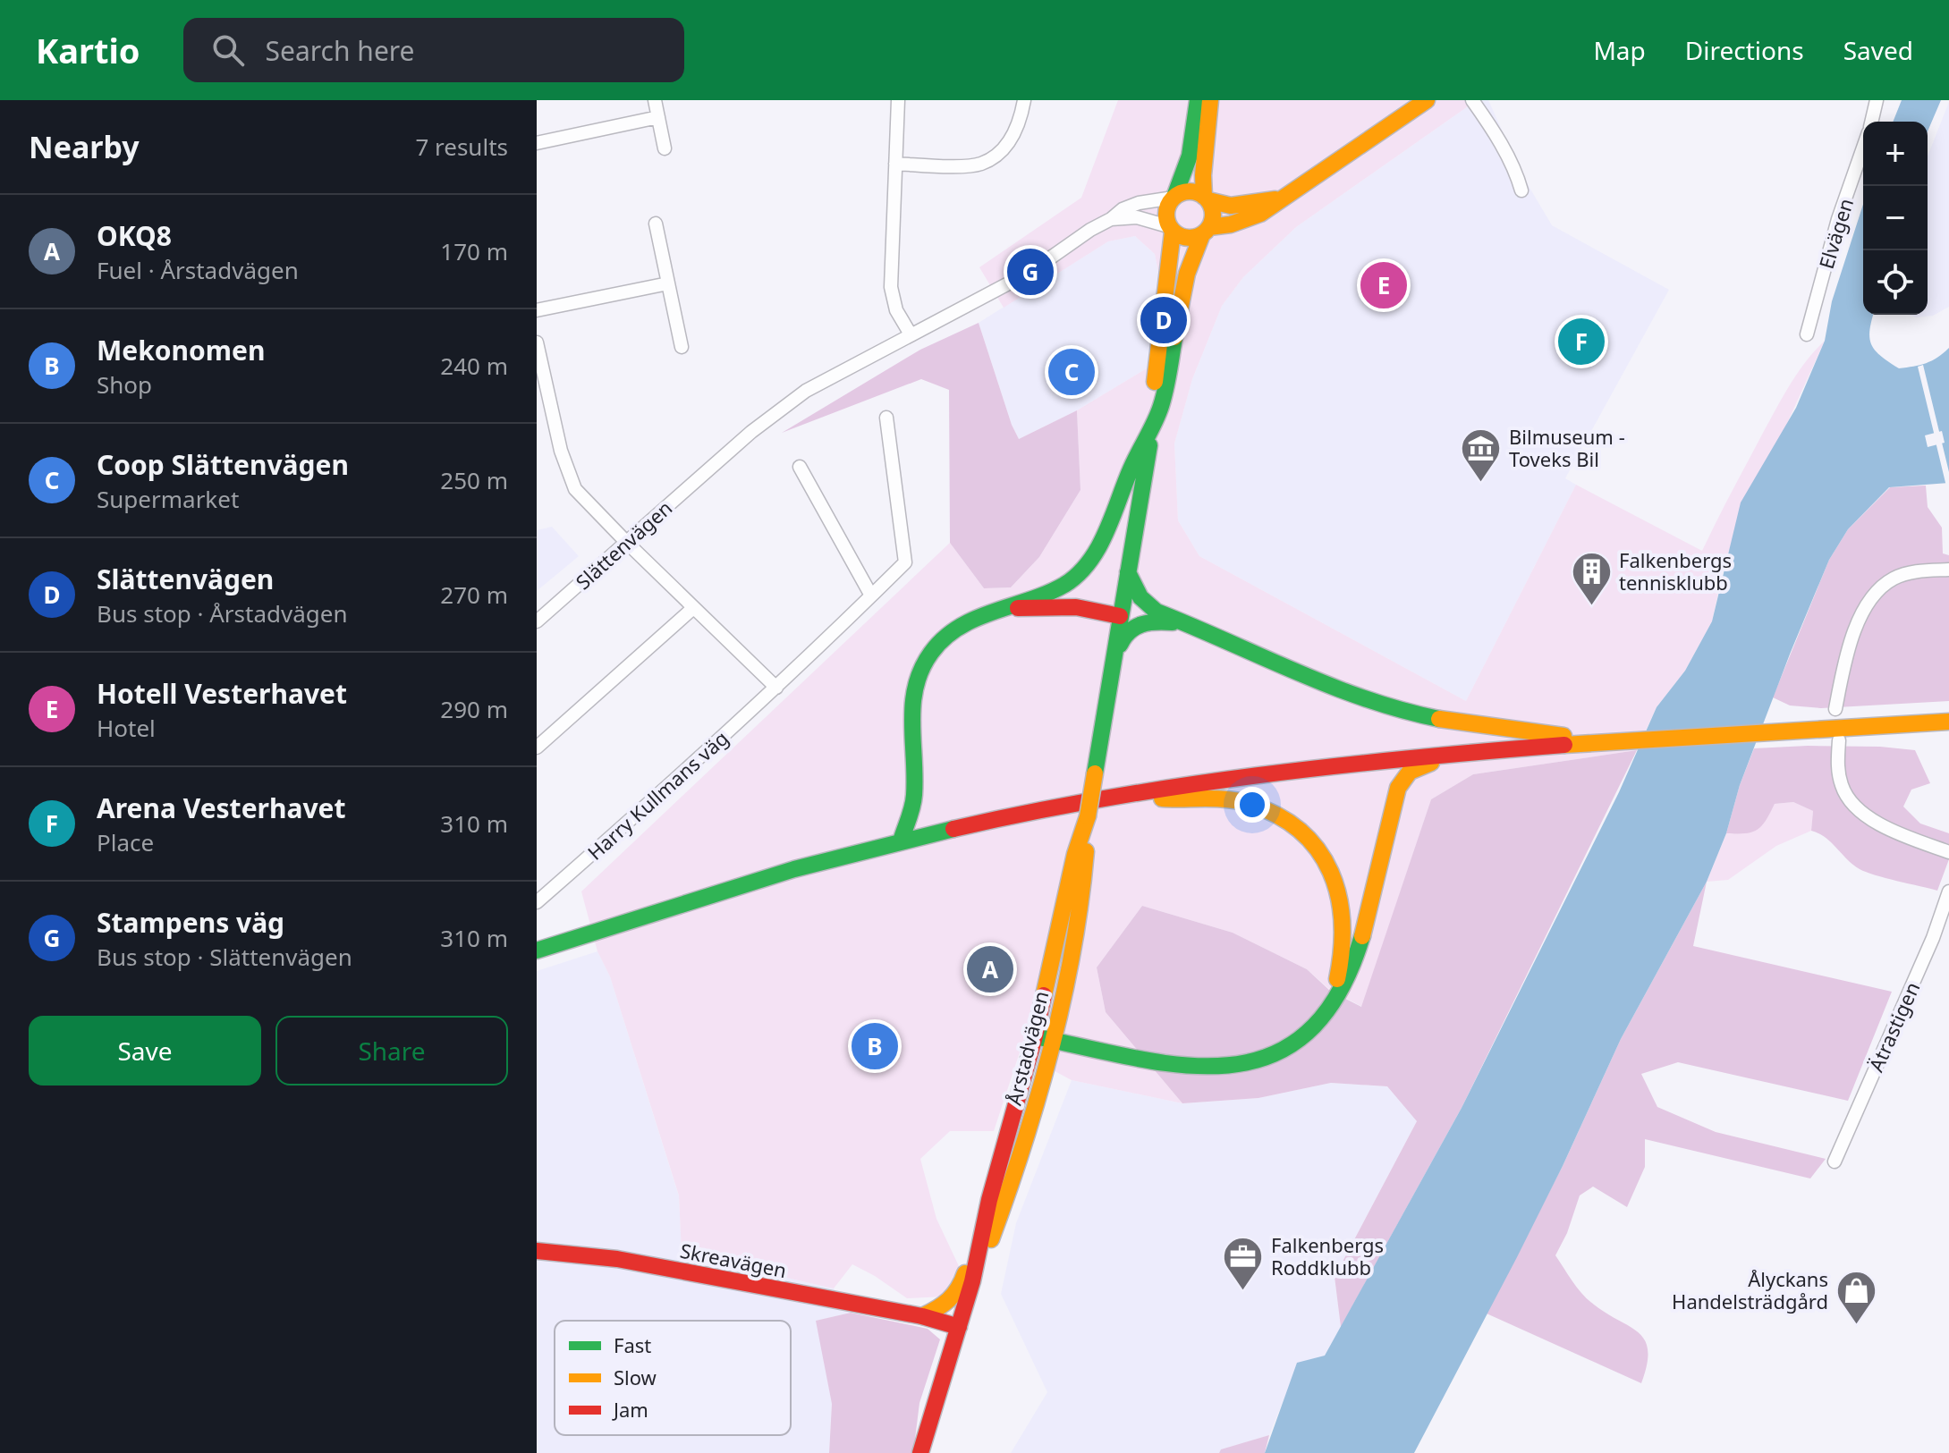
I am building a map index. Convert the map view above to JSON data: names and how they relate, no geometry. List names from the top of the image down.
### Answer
{
  "streets": {
    "main road": ["Årstadvägen", "Skreavägen"],
    "street": [
      "Elvägen",
      "Slättenvägen",
      "Harry Kullmans väg",
      "Ätrastigen"
    ]
  },
  "crossings": [
    ["Slättenvägen", "Årstadvägen"],
    ["Årstadvägen", "Skreavägen"]
  ],
  "places": {
    "museum": ["Bilmuseum - Toveks Bil"],
    "building": ["Falkenbergs tennisklubb"],
    "office": ["Falkenbergs Roddklubb"],
    "shop": ["Ålyckans Handelsträdgård"]
  },
  "legend": ["Fast", "Slow", "Jam"],
  "page": {
    "header": "Kartio",
    "search": "Search here",
    "nav": ["Map", "Directions", "Saved"],
    "heading": ["Nearby", "7 results"],
    "map_buttons": ["+", "−"],
    "list": [
      {
        "mark": "A",
        "name": "OKQ8",
        "note": "Fuel · Årstadvägen",
        "value": "170 m"
      },
      {
        "mark": "B",
        "name": "Mekonomen",
        "note": "Shop",
        "value": "240 m"
      },
      {
        "mark": "C",
        "name": "Coop Slättenvägen",
        "note": "Supermarket",
        "value": "250 m"
      },
      {
        "mark": "D",
        "name": "Slättenvägen",
        "note": "Bus stop · Årstadvägen",
        "value": "270 m"
      },
      {
        "mark": "E",
        "name": "Hotell Vesterhavet",
        "note": "Hotel",
        "value": "290 m"
      },
      {
        "mark": "F",
        "name": "Arena Vesterhavet",
        "note": "Place",
        "value": "310 m"
      },
      {
        "mark": "G",
        "name": "Stampens väg",
        "note": "Bus stop · Slättenvägen",
        "value": "310 m"
      }
    ],
    "pins": [
      "G",
      "E",
      "D",
      "F",
      "C",
      "A",
      "B"
    ],
    "buttons": ["Save", "Share"]
  }
}
